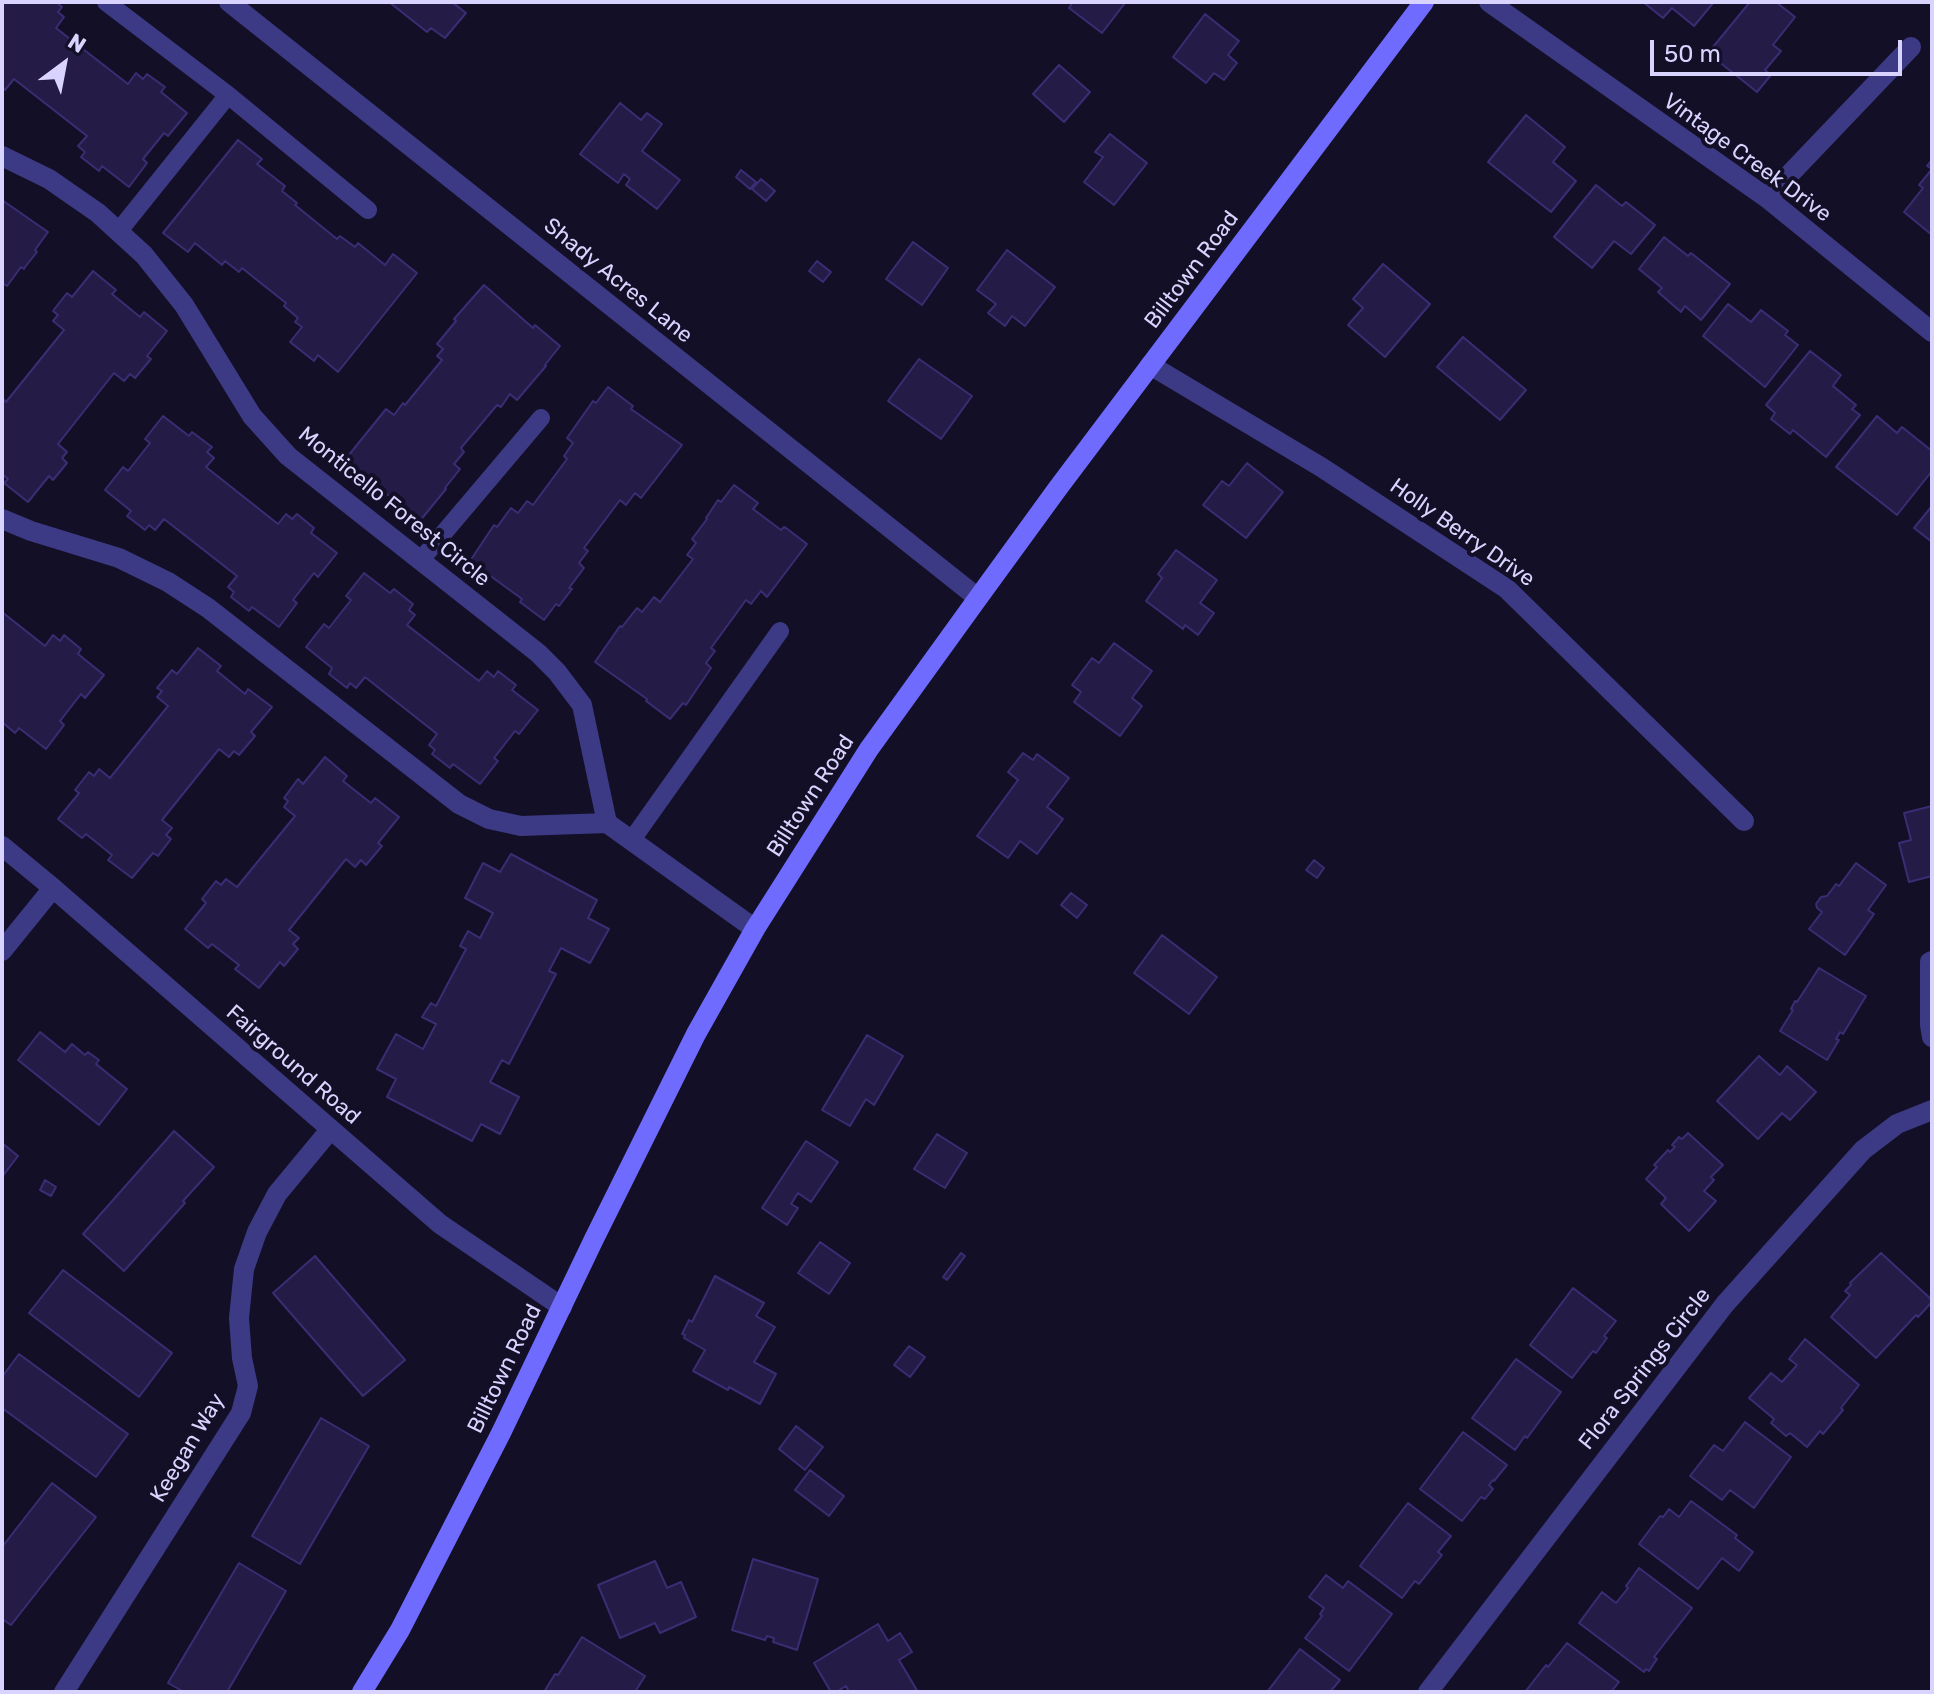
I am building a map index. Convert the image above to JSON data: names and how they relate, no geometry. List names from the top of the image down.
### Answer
{
  "streets": {
    "main road": ["Billtown Road"],
    "street": [
      "Vintage Creek Drive",
      "Shady Acres Lane",
      "Monticello Forest Circle",
      "Holly Berry Drive",
      "Fairground Road",
      "Flora Springs Circle",
      "Keegan Way"
    ]
  },
  "crossings": [
    ["Billtown Road", "Shady Acres Lane"],
    ["Billtown Road", "Holly Berry Drive"],
    ["Billtown Road", "Fairground Road"],
    ["Fairground Road", "Keegan Way"]
  ],
  "scale_bar": "50 m",
  "north": "top right"
}
